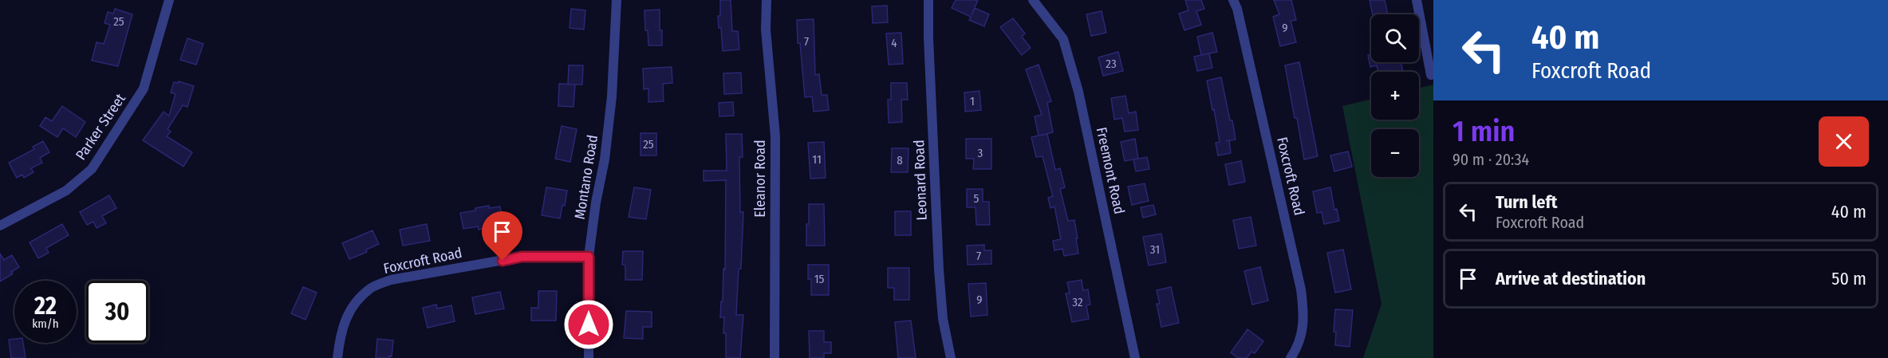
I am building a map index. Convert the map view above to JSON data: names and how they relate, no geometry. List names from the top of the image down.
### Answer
{
  "streets": {
    "street": [
      "Parker Street",
      "Freemont Road",
      "Foxcroft Road",
      "Montano Road",
      "Eleanor Road",
      "Leonard Road"
    ]
  },
  "crossings": [
    ["Foxcroft Road", "Montano Road"]
  ],
  "house_numbers": [
    "25",
    "9",
    "7",
    "4",
    "23",
    "1",
    "25",
    "3",
    "11",
    "8",
    "5",
    "31",
    "7",
    "15",
    "9",
    "32"
  ],
  "page": {
    "turn": ["40 m", "Foxcroft Road"],
    "map_buttons": ["+", "−"],
    "heading": ["1 min", "90 m · 20:34"],
    "list": [
      {
        "name": "Turn left",
        "note": "Foxcroft Road",
        "value": "40 m"
      },
      {
        "name": "Arrive at destination",
        "value": "50 m"
      }
    ],
    "speed": "22 km/h",
    "limit": "30"
  }
}
